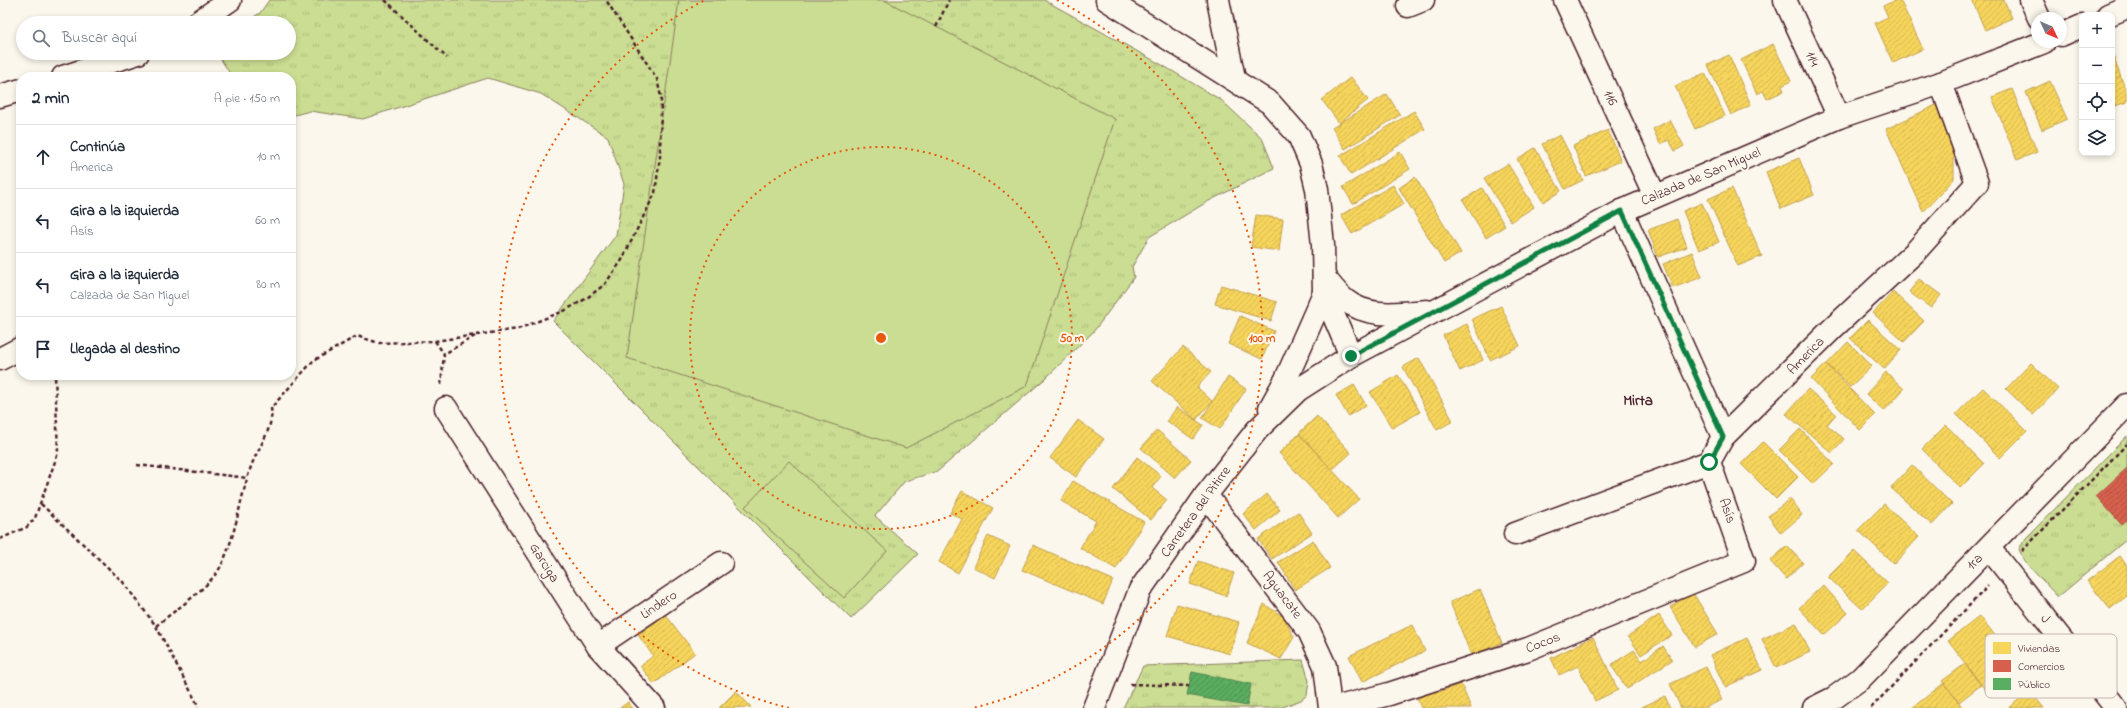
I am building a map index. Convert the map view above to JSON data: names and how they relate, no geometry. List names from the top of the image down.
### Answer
{
  "streets": {
    "street": [
      "114",
      "116",
      "Calzada de San Miguel",
      "America",
      "Asís",
      "Carretera del Pitirre",
      "1ra",
      "Garciga",
      "Aguacate",
      "Lindero",
      "J",
      "Cocos"
    ]
  },
  "crossings": [
    ["114", "Calzada de San Miguel"],
    ["116", "Calzada de San Miguel"],
    ["Calzada de San Miguel", "America"],
    ["Calzada de San Miguel", "Carretera del Pitirre"],
    ["America", "Asís"],
    ["Asís", "Cocos"],
    ["Carretera del Pitirre", "Aguacate"],
    ["1ra", "J"],
    ["Garciga", "Lindero"]
  ],
  "districts": ["Mirta"],
  "legend": ["Viviendas", "Comercios", "Público"],
  "north": "bottom right",
  "page": {
    "map_buttons": ["+", "−"],
    "search": "Buscar aquí",
    "heading": ["2 min", "A pie · 150 m"],
    "list": [
      ["Continúa", "America", "10 m"],
      ["Gira a la izquierda", "Asís", "60 m"],
      ["Gira a la izquierda", "Calzada de San Miguel", "80 m"],
      "Llegada al destino"
    ]
  },
  "rings": ["50 m", "100 m"]
}
